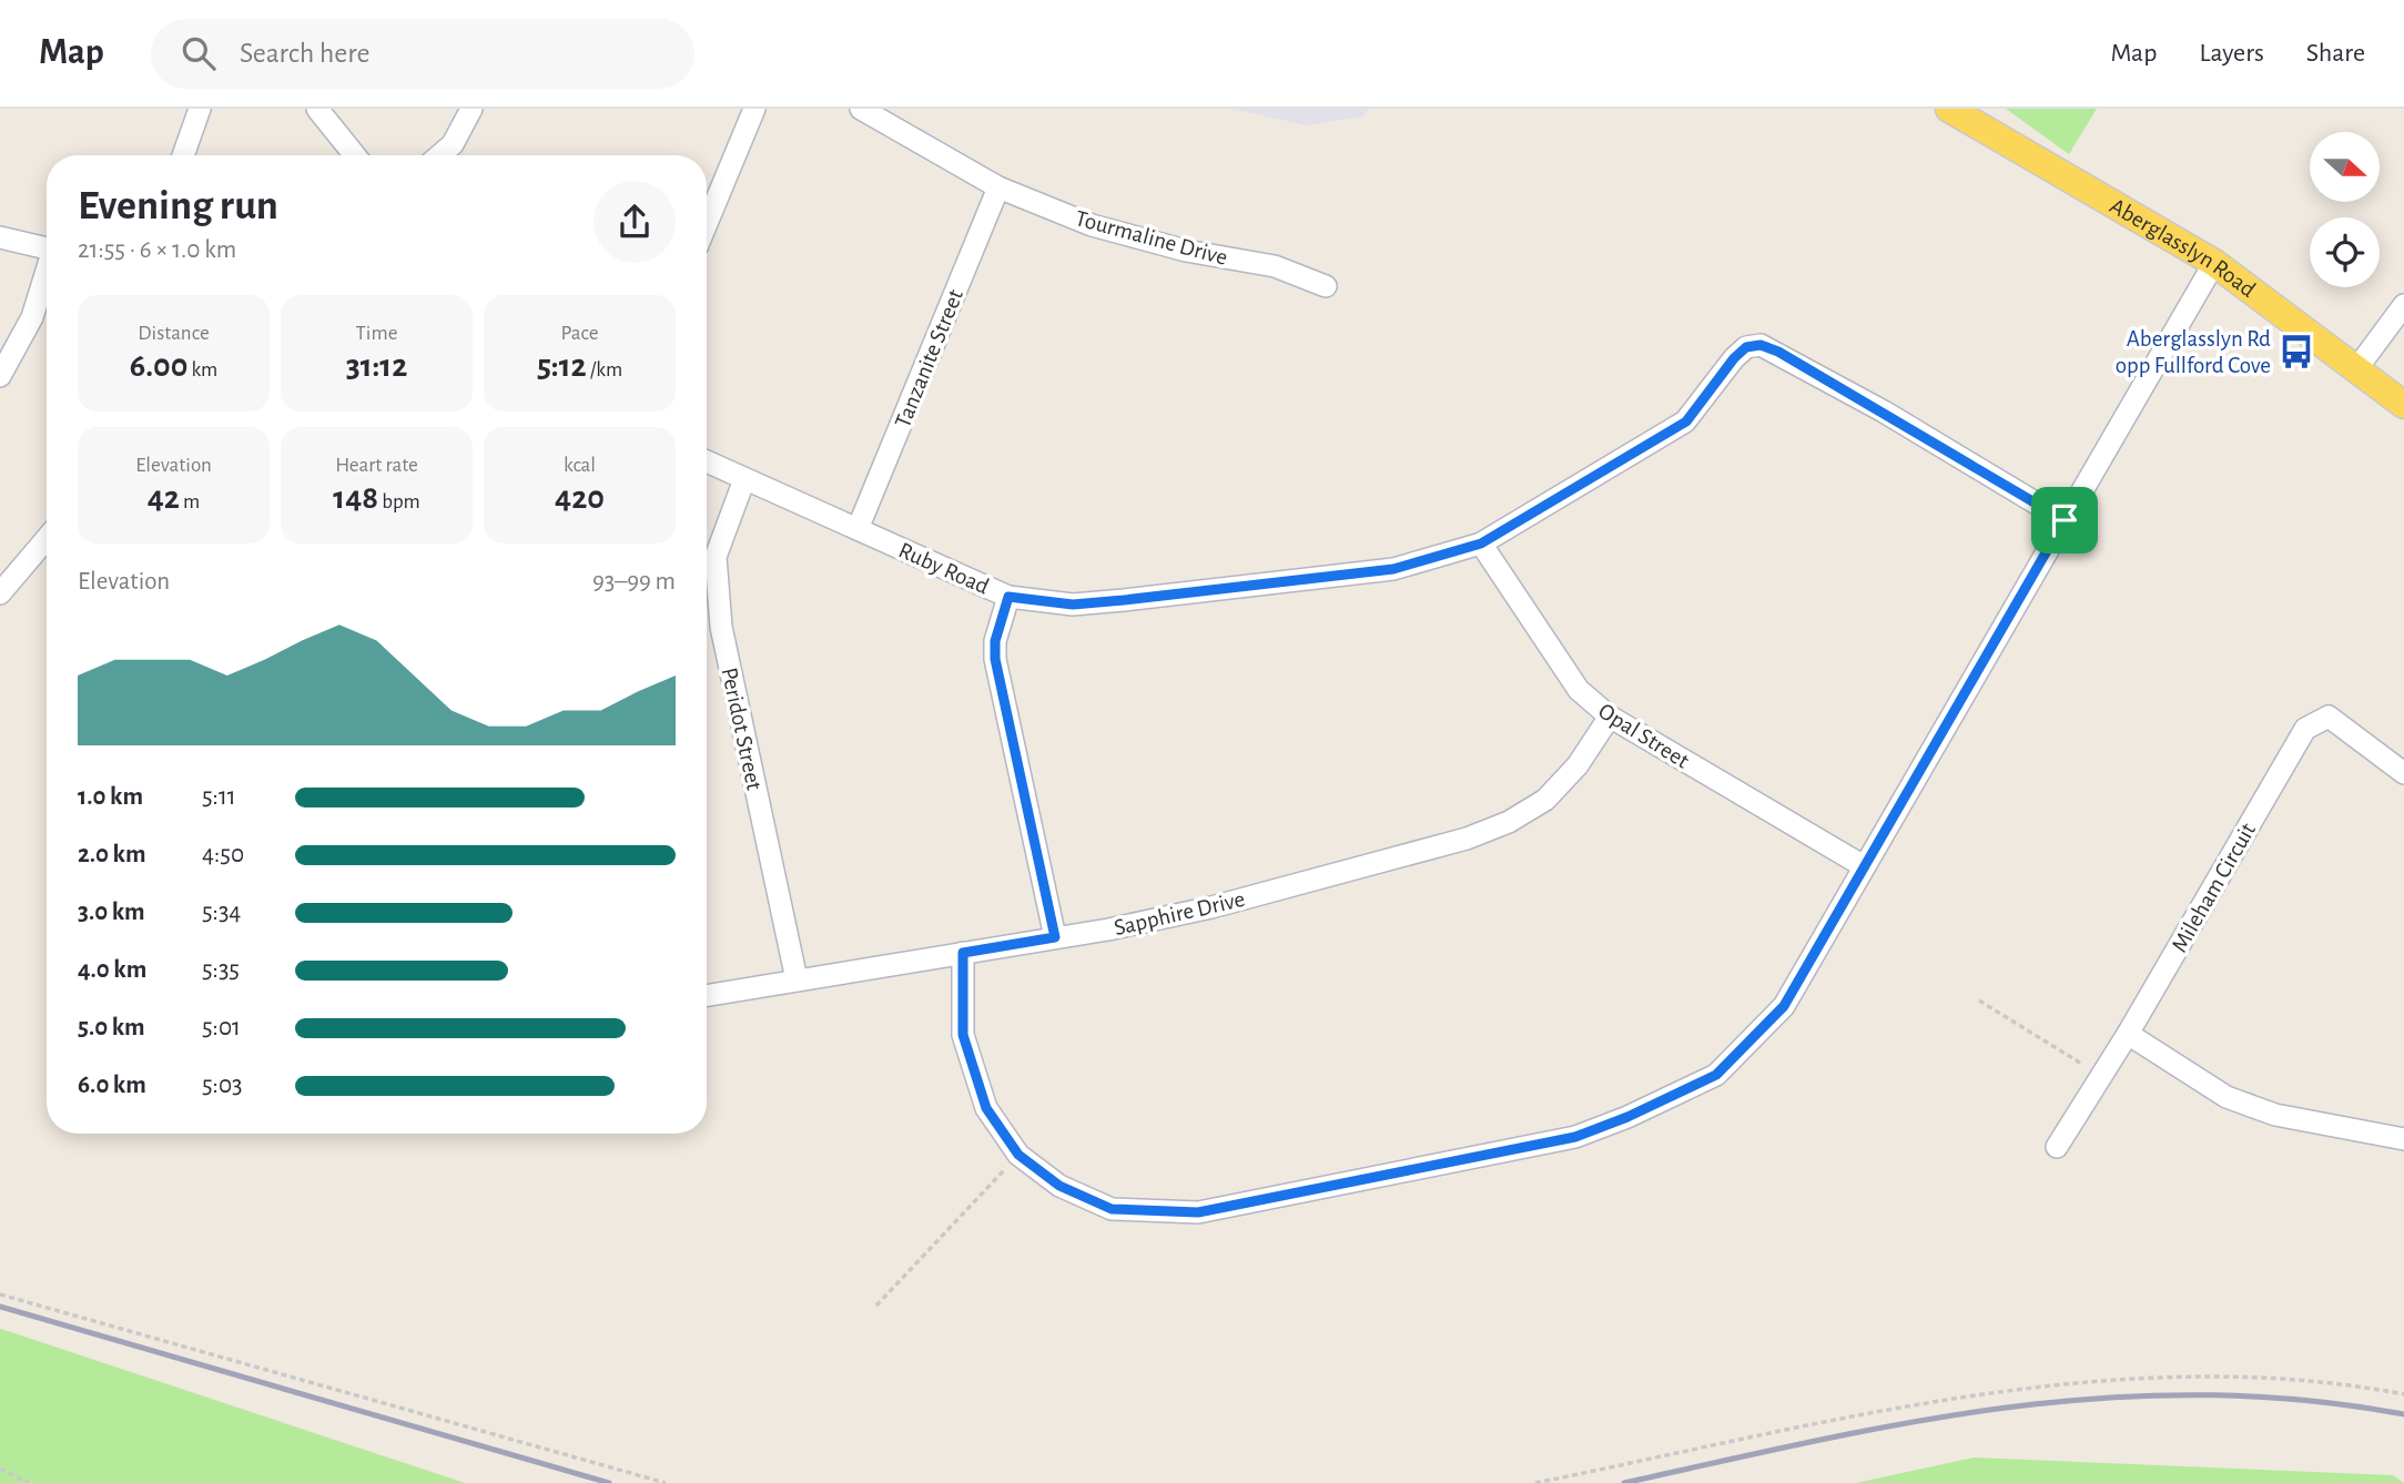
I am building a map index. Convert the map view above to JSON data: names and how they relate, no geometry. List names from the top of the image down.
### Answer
{
  "streets": {
    "main road": ["Aberglasslyn Road"],
    "street": [
      "Tourmaline Drive",
      "Tanzanite Street",
      "Ruby Road",
      "Peridot Street",
      "Opal Street",
      "Mileham Circuit",
      "Sapphire Drive"
    ]
  },
  "crossings": [
    ["Tourmaline Drive", "Tanzanite Street"],
    ["Tanzanite Street", "Ruby Road"],
    ["Ruby Road", "Peridot Street"],
    ["Ruby Road", "Opal Street"],
    ["Peridot Street", "Sapphire Drive"],
    ["Opal Street", "Sapphire Drive"]
  ],
  "places": {
    "bus stop": ["Aberglasslyn Rd opp Fullford Cove"]
  },
  "north": "right",
  "page": {
    "header": "Map",
    "search": "Search here",
    "nav": ["Map", "Layers", "Share"],
    "heading": ["Evening run", "21:55 · 6 × 1.0 km"],
    "stats": [
      ["Distance", "6.00 km"],
      ["Time", "31:12"],
      ["Pace", "5:12 /km"],
      ["Elevation", "42 m"],
      ["Heart rate", "148 bpm"],
      ["kcal", "420"]
    ],
    "chart": ["Elevation", "93–99 m"],
    "list": [
      {
        "name": "1.0 km",
        "note": "5:11"
      },
      {
        "name": "2.0 km",
        "note": "4:50"
      },
      {
        "name": "3.0 km",
        "note": "5:34"
      },
      {
        "name": "4.0 km",
        "note": "5:35"
      },
      {
        "name": "5.0 km",
        "note": "5:01"
      },
      {
        "name": "6.0 km",
        "note": "5:03"
      }
    ]
  }
}
